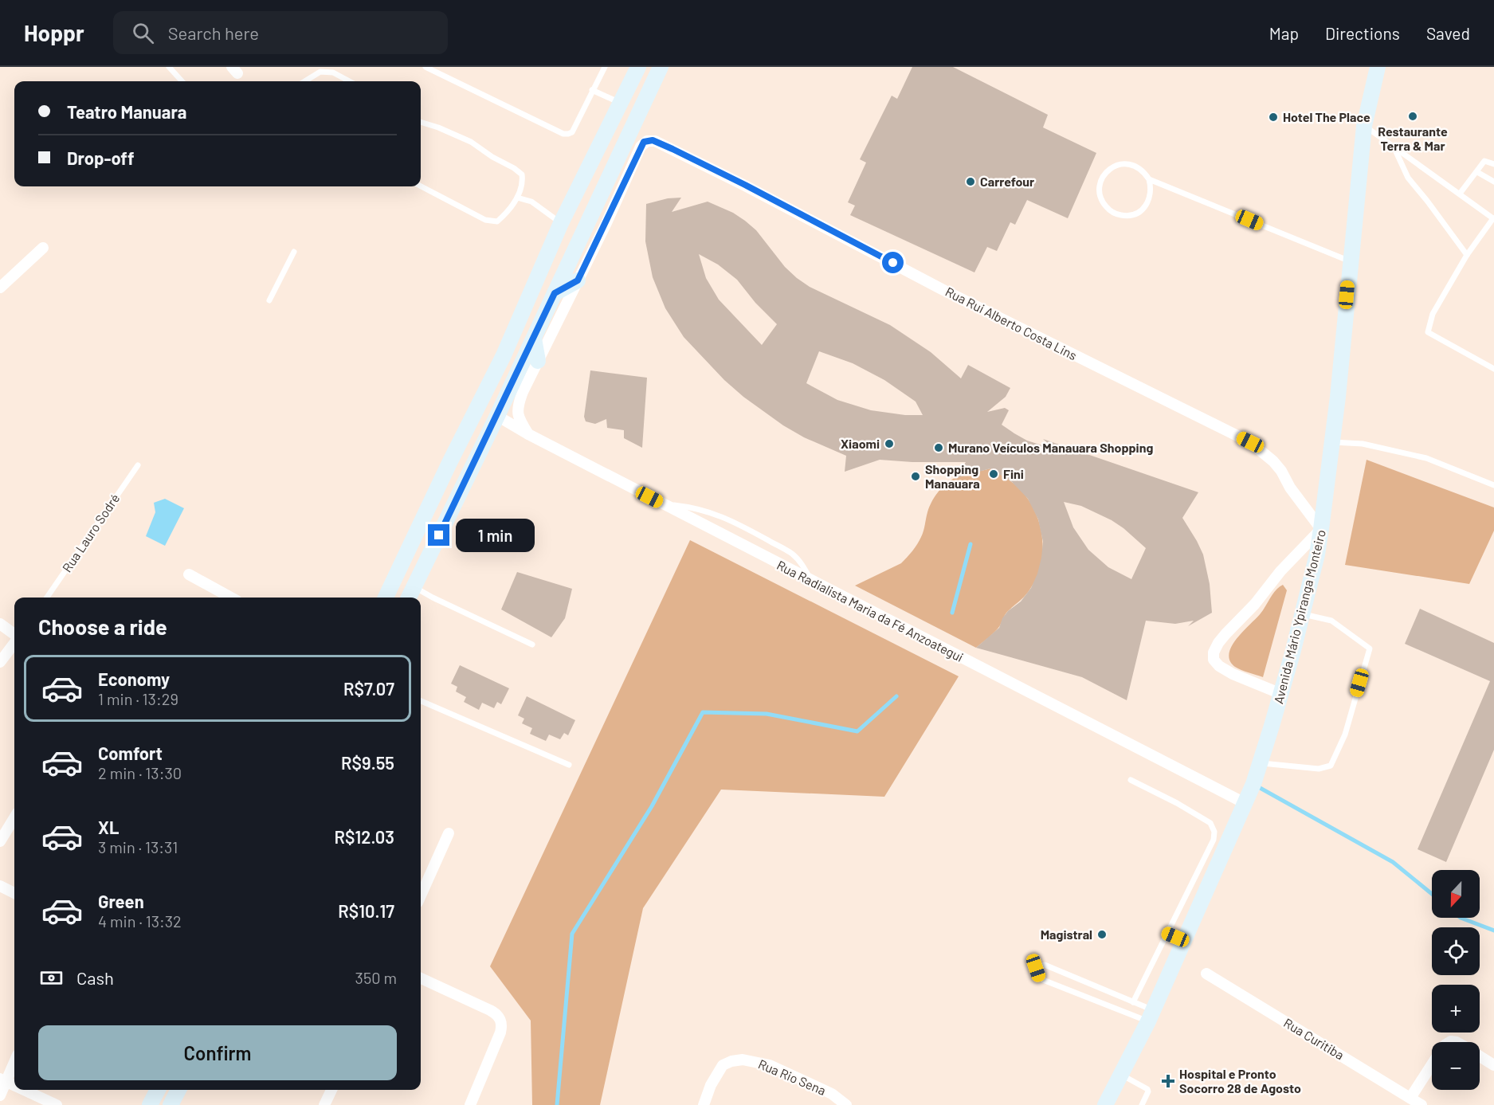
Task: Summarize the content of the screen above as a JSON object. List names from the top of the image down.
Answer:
{
  "streets": {
    "main road": ["Avenida Mário Ypiranga Monteiro"],
    "street": [
      "Rua Rui Alberto Costa Lins",
      "Rua Radialista Maria da Fé Anzoategui",
      "Rua Curitiba",
      "Rua Rio Sena"
    ],
    "lane": ["Rua Lauro Sodré"]
  },
  "crossings": [
    ["Rua Rui Alberto Costa Lins", "Rua Radialista Maria da Fé Anzoategui"],
    ["Rua Rui Alberto Costa Lins", "Avenida Mário Ypiranga Monteiro"],
    ["Rua Radialista Maria da Fé Anzoategui", "Avenida Mário Ypiranga Monteiro"]
  ],
  "places": {
    "other": [
      "Restaurante Terra & Mar",
      "Hotel The Place",
      "Carrefour",
      "Xiaomi",
      "Murano Veículos Manauara Shopping",
      "Fini",
      "Shopping Manauara",
      "Magistral"
    ],
    "health": ["Hospital e Pronto Socorro 28 de Agosto"]
  },
  "north": "bottom",
  "page": {
    "header": "Hoppr",
    "search": "Search here",
    "nav": ["Map", "Directions", "Saved"],
    "banner": ["Teatro Manuara", "Drop-off"],
    "bubble": "1 min",
    "heading": "Choose a ride",
    "list": [
      {
        "name": "Economy",
        "note": "1 min · 13:29",
        "value": "R$7.07"
      },
      {
        "name": "Comfort",
        "note": "2 min · 13:30",
        "value": "R$9.55"
      },
      {
        "name": "XL",
        "note": "3 min · 13:31",
        "value": "R$12.03"
      },
      {
        "name": "Green",
        "note": "4 min · 13:32",
        "value": "R$10.17"
      }
    ],
    "map_buttons": ["+", "−"],
    "pay": ["Cash", "350 m"],
    "buttons": "Confirm"
  }
}
